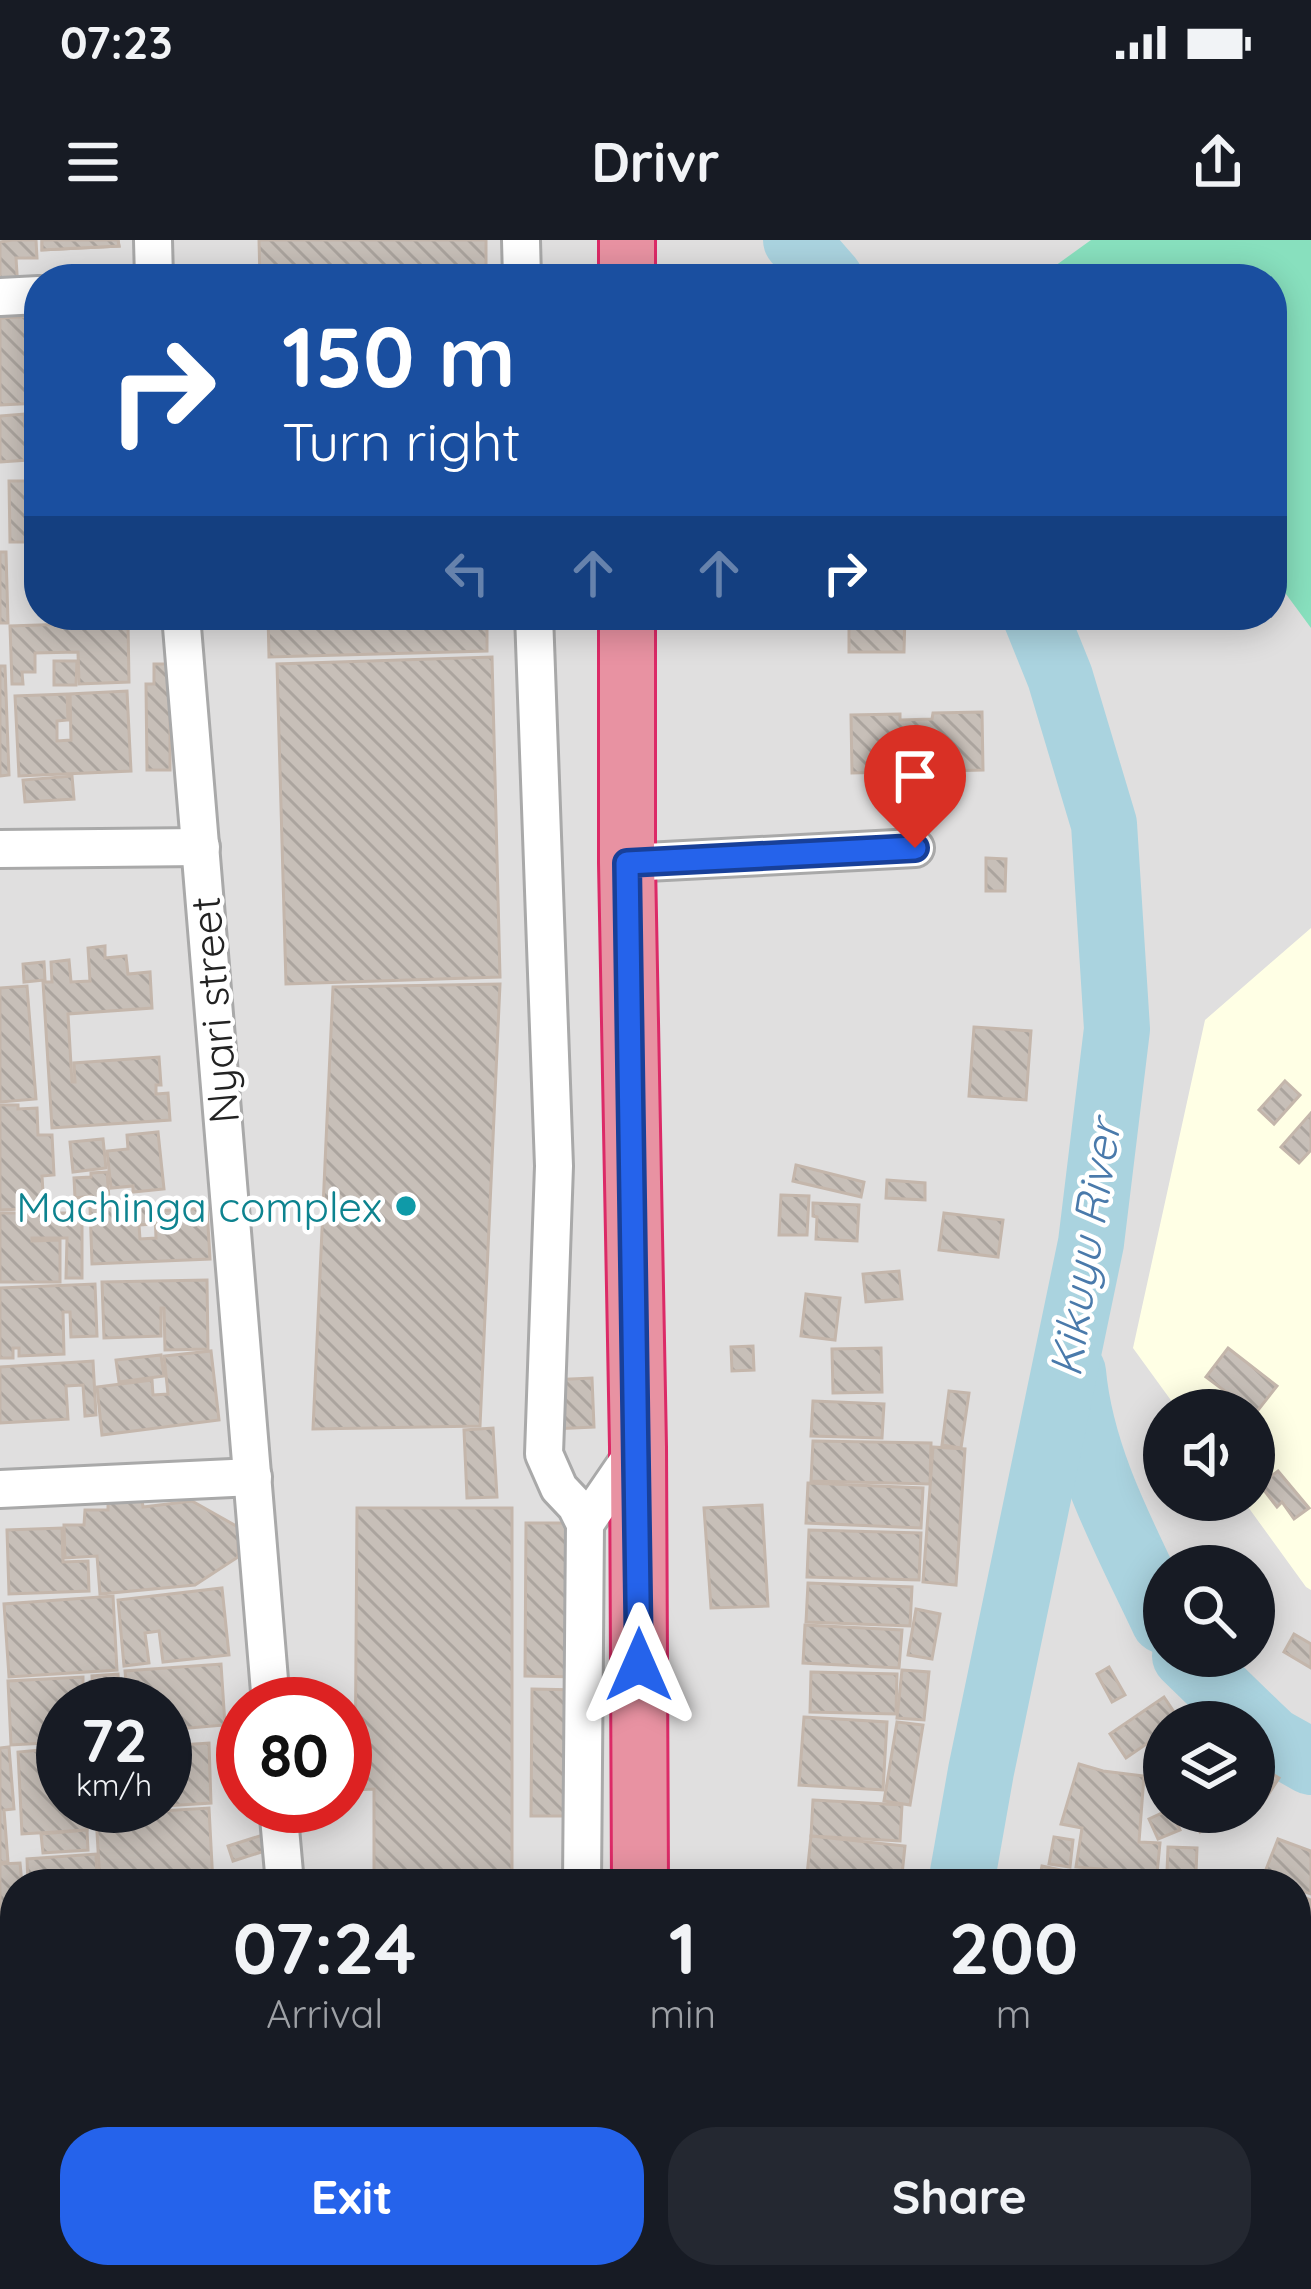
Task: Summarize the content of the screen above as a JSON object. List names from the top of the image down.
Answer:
{
  "streets": {
    "street": ["Nyari street"]
  },
  "water": ["Kikuyu River"],
  "places": ["Machinga complex"],
  "page": {
    "status": "07:23",
    "header": "Drivr",
    "turn": ["150 m", "Turn right"],
    "speed": "72 km/h",
    "limit": "80",
    "eta": [
      "07:24",
      "Arrival",
      "1",
      "min",
      "200",
      "m"
    ],
    "buttons": ["Exit", "Share"]
  }
}
